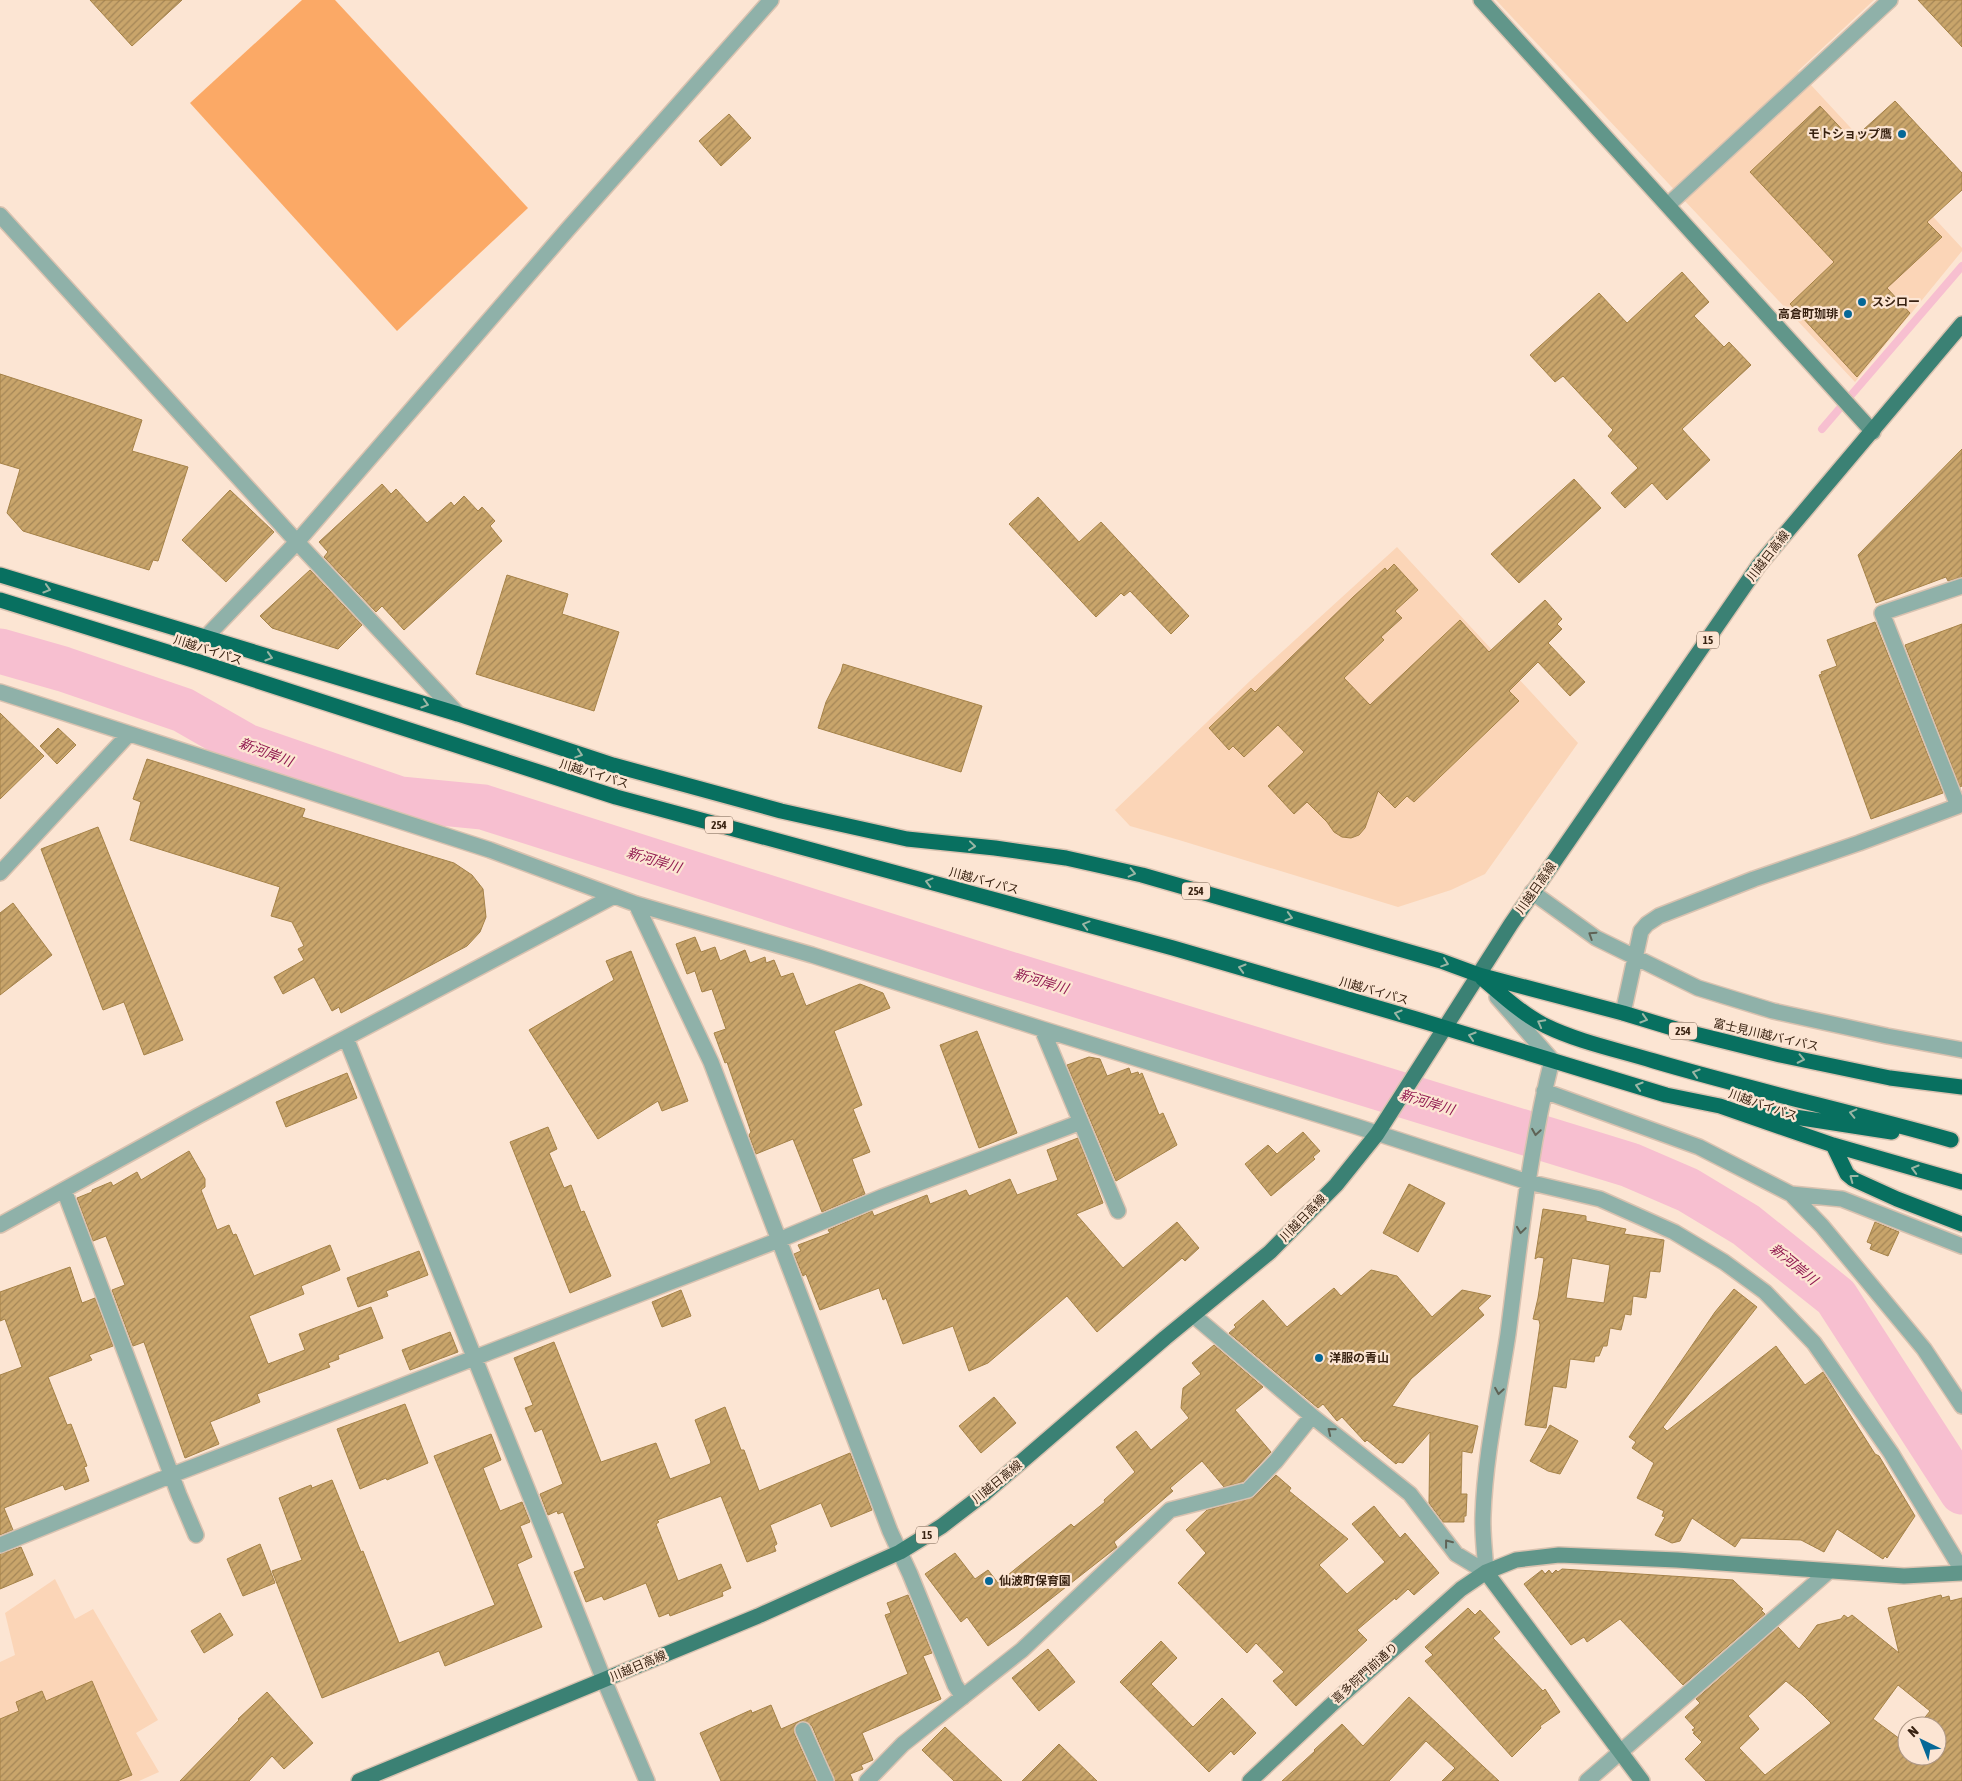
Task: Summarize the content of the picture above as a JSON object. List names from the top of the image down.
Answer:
{
  "streets": {
    "highway": ["川越バイパス", "254", "富士見川越バイパス"],
    "main road": ["川越日高線", "15"],
    "street": ["喜多院門前通り"]
  },
  "crossings": [
    ["川越日高線", "川越バイパス"],
    ["川越日高線", "富士見川越バイパス"],
    ["川越バイパス", "254"],
    ["川越バイパス", "富士見川越バイパス"],
    ["254", "富士見川越バイパス"]
  ],
  "water": ["新河岸川"],
  "places": [
    "モトショップ鷹",
    "スシロー",
    "高倉町珈琲",
    "洋服の青山",
    "仙波町保育園"
  ],
  "north": "top left"
}
